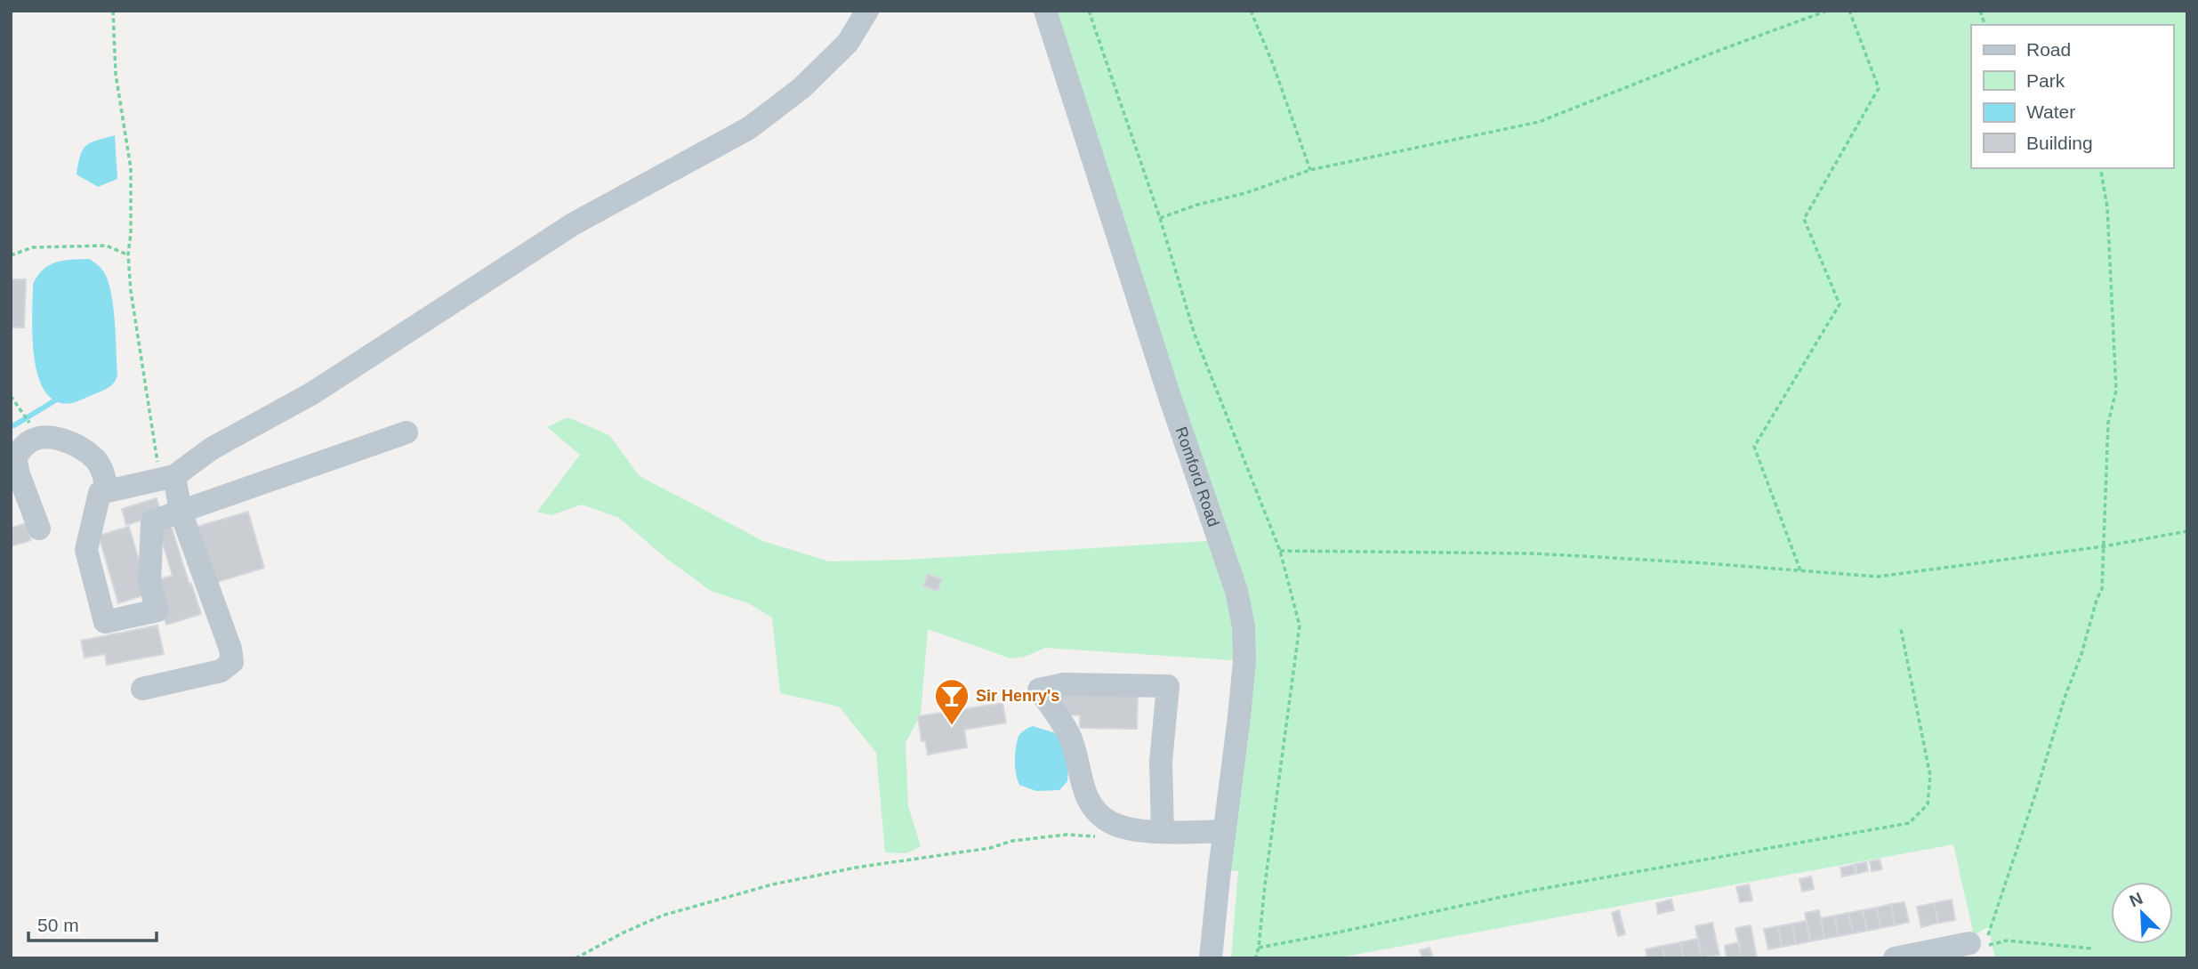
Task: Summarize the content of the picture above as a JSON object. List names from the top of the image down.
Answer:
{
  "streets": {
    "street": ["Romford Road"]
  },
  "places": {
    "bar": ["Sir Henry's"]
  },
  "legend": [
    "Road",
    "Park",
    "Water",
    "Building"
  ],
  "scale_bar": "50 m",
  "north": "top left"
}
